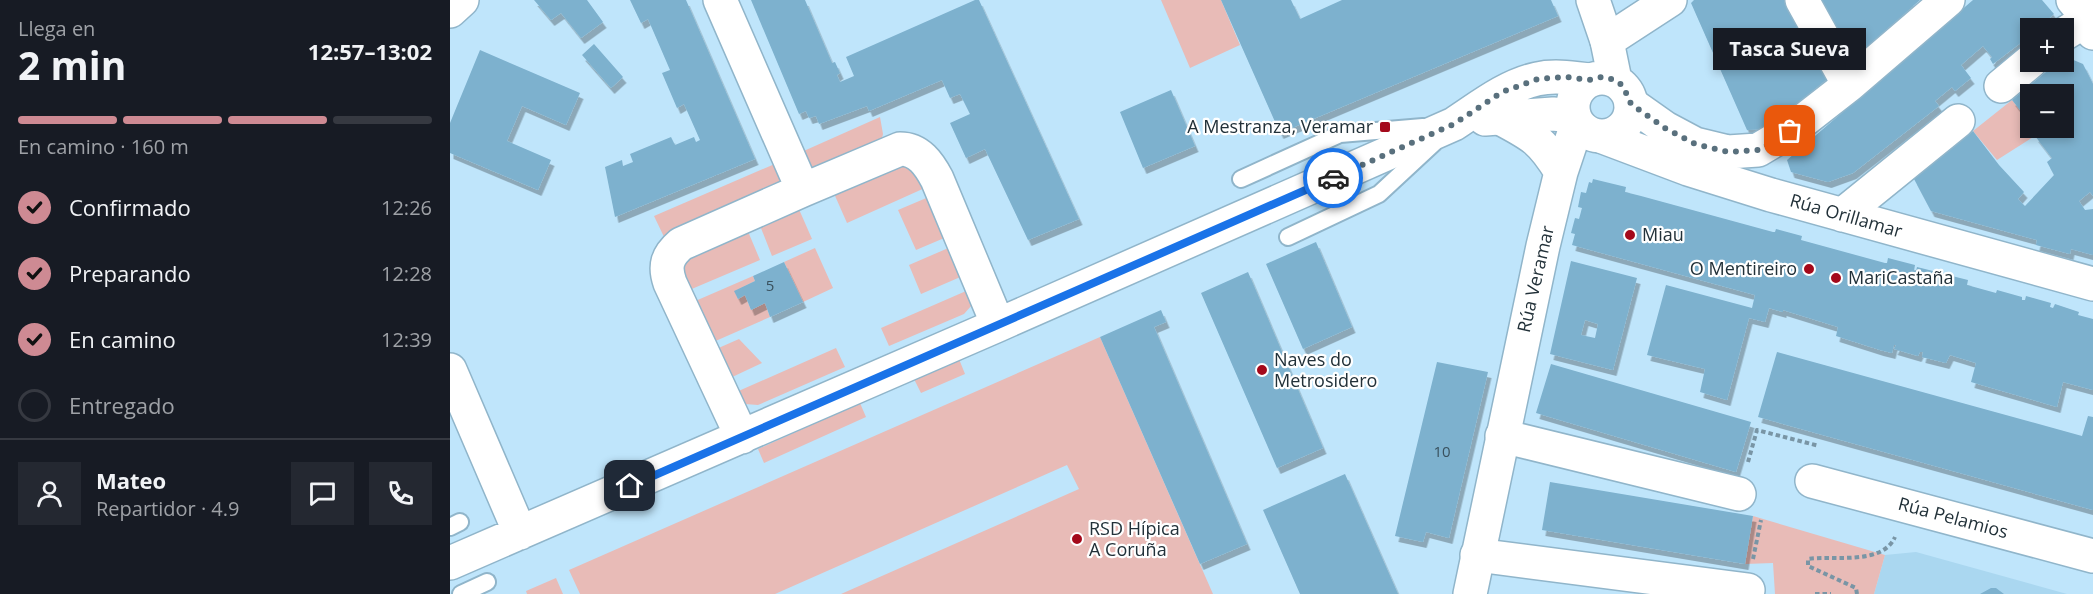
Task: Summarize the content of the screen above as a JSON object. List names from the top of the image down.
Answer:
{
  "streets": {
    "street": ["Rúa Orillamar", "Rúa Veramar", "Rúa Pelamios"]
  },
  "crossings": [
    ["Rúa Orillamar", "Rúa Veramar"]
  ],
  "places": {
    "transit": ["A Mestranza, Veramar"],
    "other": [
      "Tasca Sueva",
      "Miau",
      "O Mentireiro",
      "MariCastaña",
      "Naves do Metrosidero",
      "RSD Hípica A Coruña"
    ]
  },
  "house_numbers": ["5", "10"],
  "page": {
    "heading": ["2 min", "Llega en", "12:57–13:02"],
    "panel": ["Mateo", "Repartidor · 4.9"],
    "map_buttons": ["+", "−"],
    "bubble": "Tasca Sueva",
    "bar": "En camino · 160 m",
    "list": [
      ["Confirmado", "12:26"],
      ["Preparando", "12:28"],
      ["En camino", "12:39"],
      "Entregado"
    ]
  }
}
